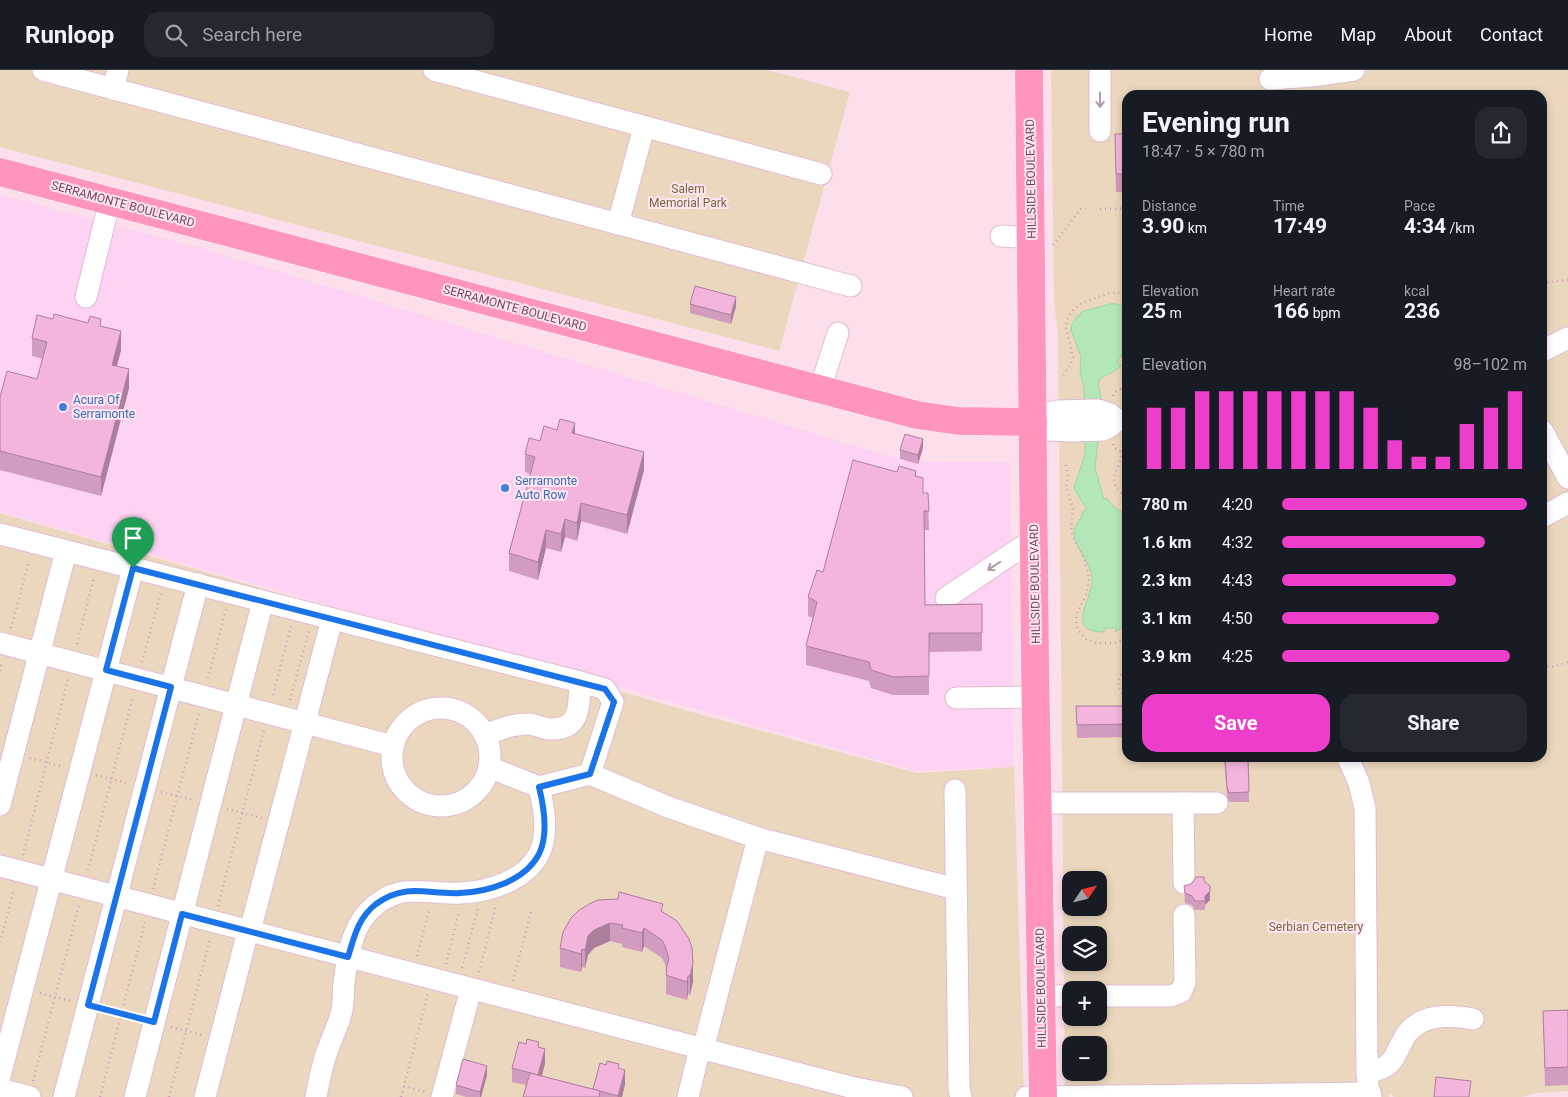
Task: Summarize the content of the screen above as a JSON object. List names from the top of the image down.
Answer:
{
  "streets": {
    "main road": ["HILLSIDE BOULEVARD", "SERRAMONTE BOULEVARD"]
  },
  "crossings": [
    ["HILLSIDE BOULEVARD", "SERRAMONTE BOULEVARD"]
  ],
  "parks": ["Salem Memorial Park", "Serbian Cemetery"],
  "places": ["Acura Of Serramonte", "Serramonte Auto Row"],
  "north": "top right",
  "page": {
    "header": "Runloop",
    "search": "Search here",
    "nav": [
      "Home",
      "Map",
      "About",
      "Contact"
    ],
    "heading": ["Evening run", "18:47 · 5 × 780 m"],
    "stats": [
      ["Distance", "3.90 km"],
      ["Time", "17:49"],
      ["Pace", "4:34 /km"],
      ["Elevation", "25 m"],
      ["Heart rate", "166 bpm"],
      ["kcal", "236"]
    ],
    "chart": ["Elevation", "98–102 m"],
    "list": [
      {
        "name": "780 m",
        "note": "4:20"
      },
      {
        "name": "1.6 km",
        "note": "4:32"
      },
      {
        "name": "2.3 km",
        "note": "4:43"
      },
      {
        "name": "3.1 km",
        "note": "4:50"
      },
      {
        "name": "3.9 km",
        "note": "4:25"
      }
    ],
    "buttons": ["Save", "Share"],
    "map_buttons": ["+", "−"]
  }
}
